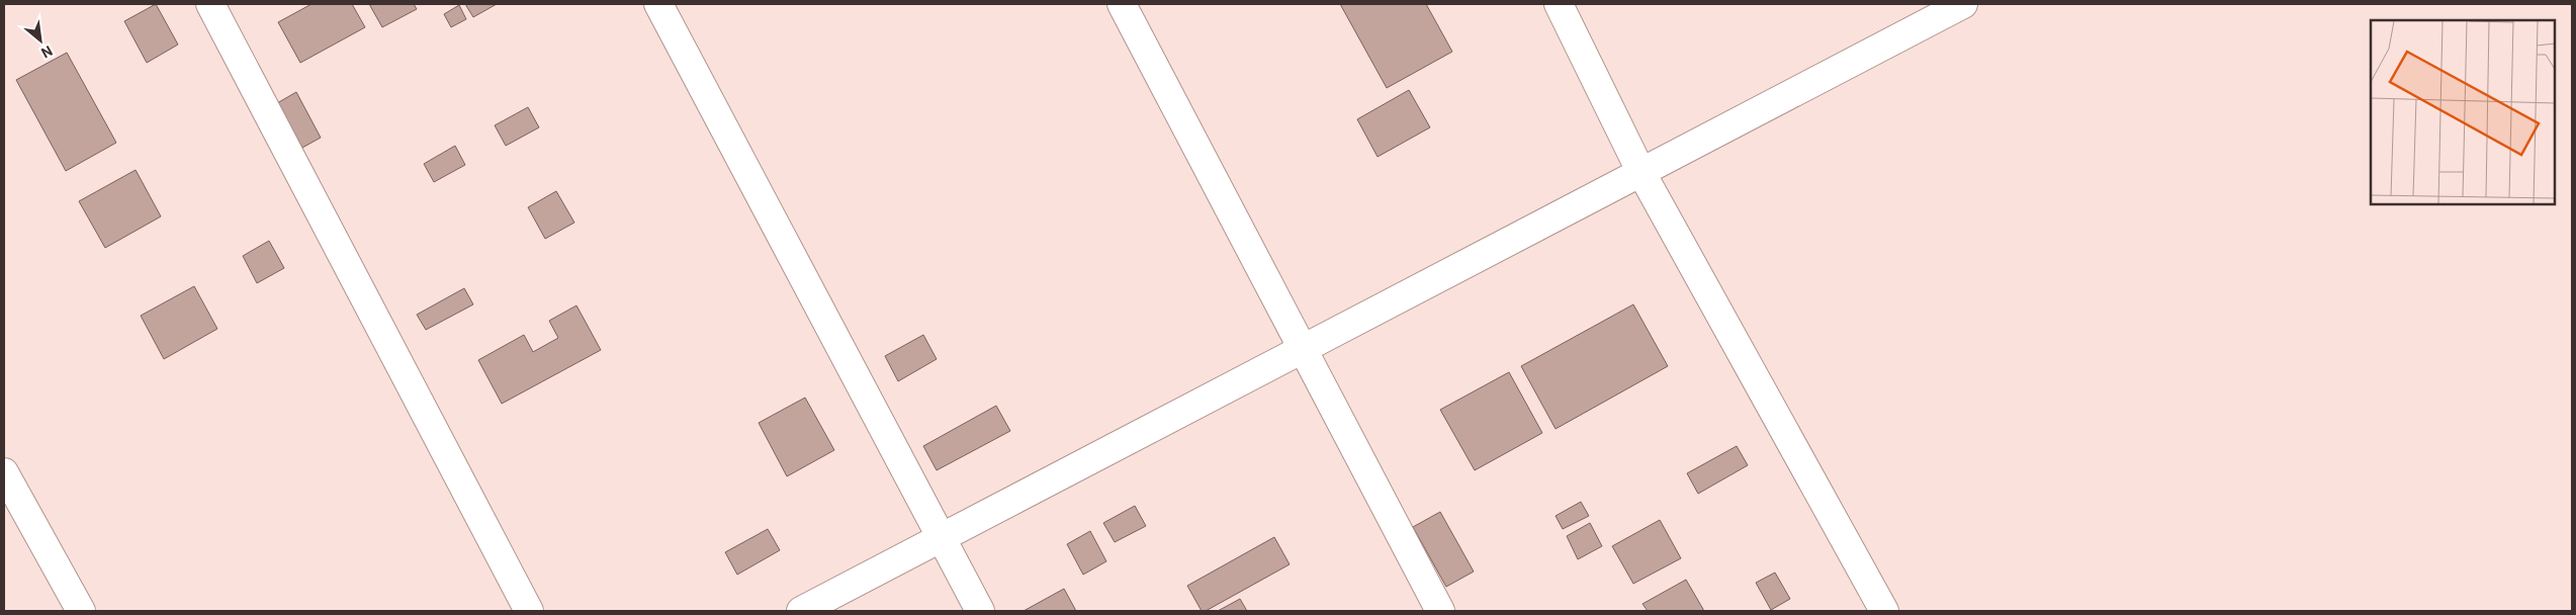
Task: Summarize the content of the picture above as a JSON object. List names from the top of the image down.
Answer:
{
  "north": "bottom right"
}
